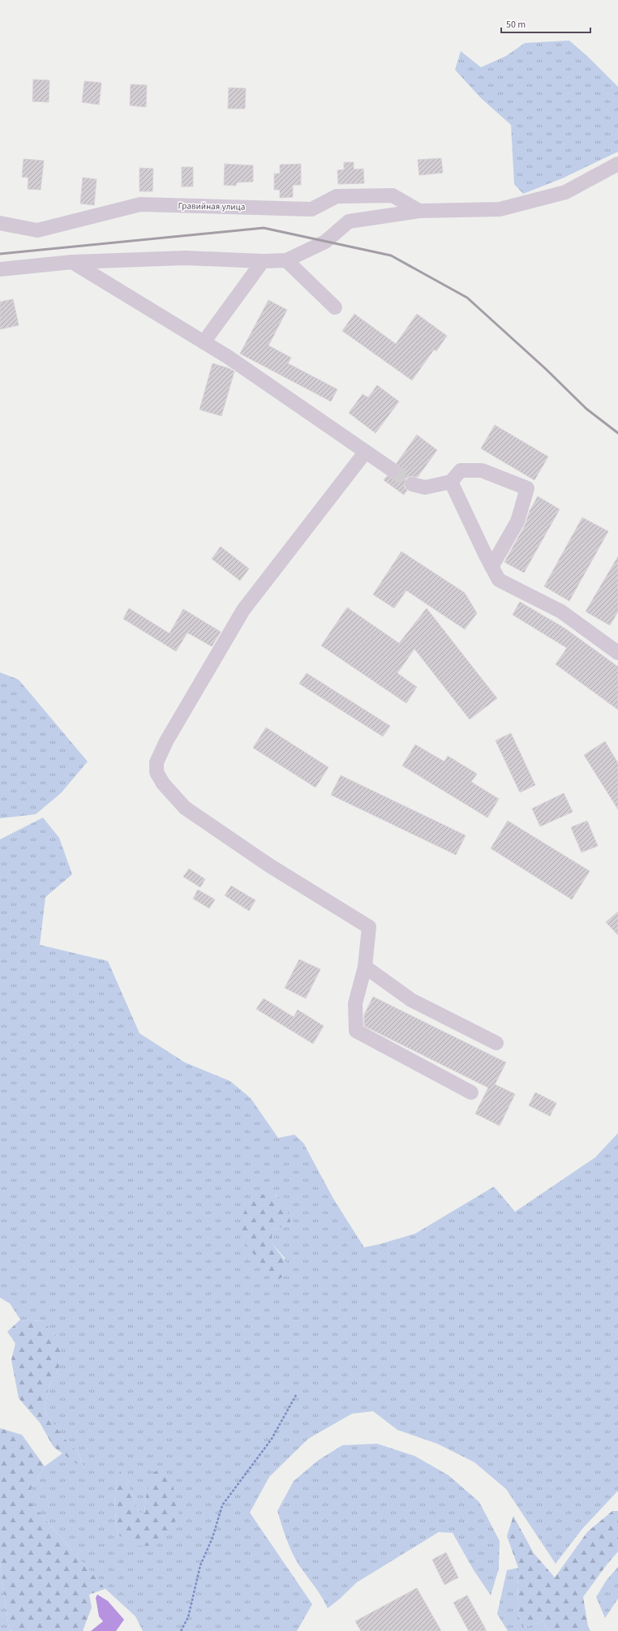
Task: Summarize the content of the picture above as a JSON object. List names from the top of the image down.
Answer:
{
  "streets": {
    "street": ["Гравийная улица"]
  },
  "scale_bar": "50 m"
}
